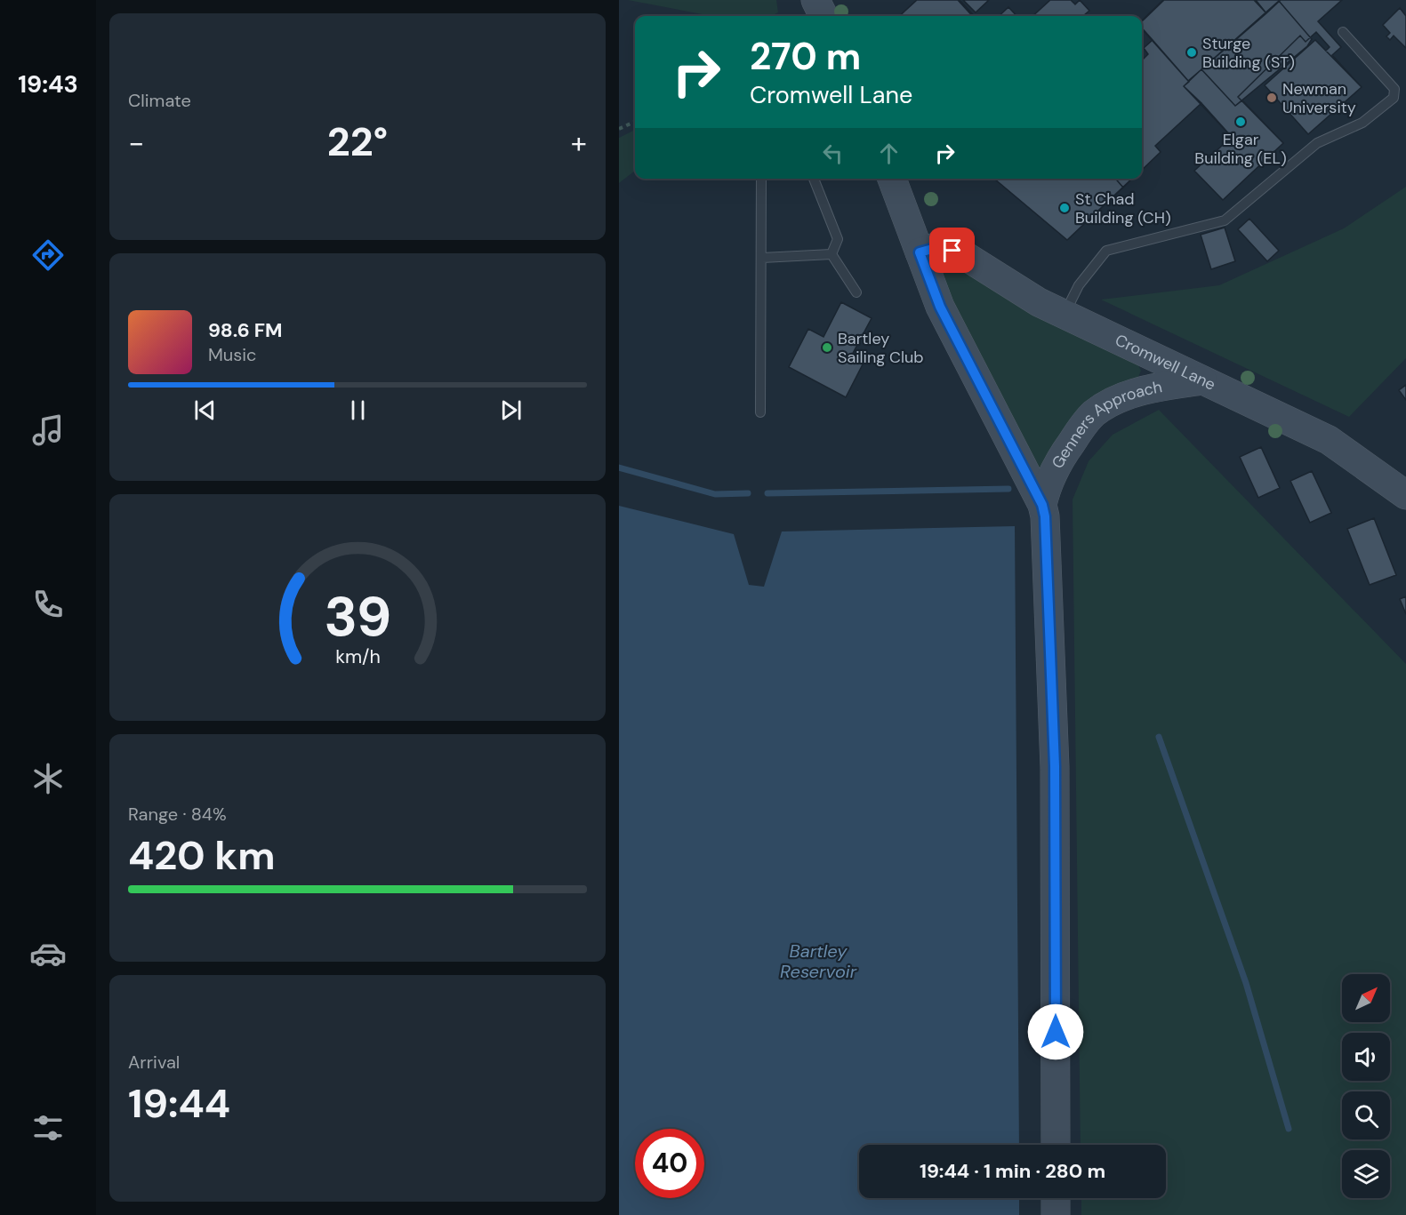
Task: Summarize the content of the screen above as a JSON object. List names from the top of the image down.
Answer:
{
  "streets": {
    "street": ["Cromwell Lane", "Genners Approach"]
  },
  "crossings": [
    ["Cromwell Lane", "Genners Approach"]
  ],
  "water": ["Bartley Reservoir"],
  "places": [
    "Sturge Building (ST)",
    "Newman University",
    "Elgar Building (EL)",
    "St Chad Building (CH)",
    "Bartley Sailing Club"
  ],
  "north": "top right",
  "page": {
    "tabs": "19:43",
    "tile": [
      "Climate",
      ["Range · 84%", "420 km"],
      ["Arrival", "19:44"]
    ],
    "turn": ["270 m", "Cromwell Lane"],
    "heat": ["−", "22°", "+"],
    "song": ["98.6 FM", "Music"],
    "limit": "40",
    "trip": "19:44 · 1 min · 280 m",
    "gauge": ["39", "km/h"]
  }
}
